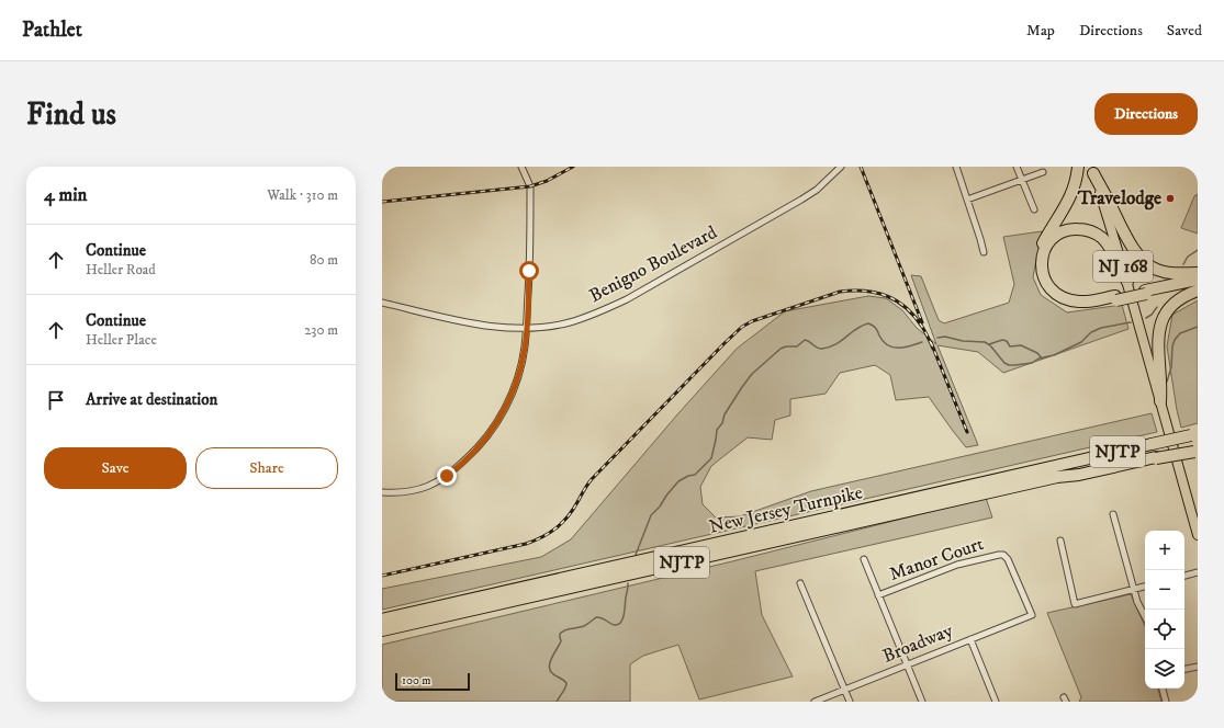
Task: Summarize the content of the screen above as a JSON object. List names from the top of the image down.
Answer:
{
  "streets": {
    "highway": ["NJTP", "New Jersey Turnpike"],
    "main road": ["NJ 168"],
    "street": ["Benigno Boulevard", "Manor Court", "Broadway"]
  },
  "crossings": [
    ["Manor Court", "Broadway"]
  ],
  "places": ["Travelodge"],
  "scale_bar": "100 m",
  "page": {
    "header": "Pathlet",
    "nav": ["Map", "Directions", "Saved"],
    "buttons": [
      "Directions",
      ["Save", "Share"]
    ],
    "title": "Find us",
    "heading": ["4 min", "Walk · 310 m"],
    "list": [
      ["Continue", "Heller Road", "80 m"],
      ["Continue", "Heller Place", "230 m"],
      "Arrive at destination"
    ],
    "map_buttons": ["+", "−"],
    "scale": "100 m"
  }
}
